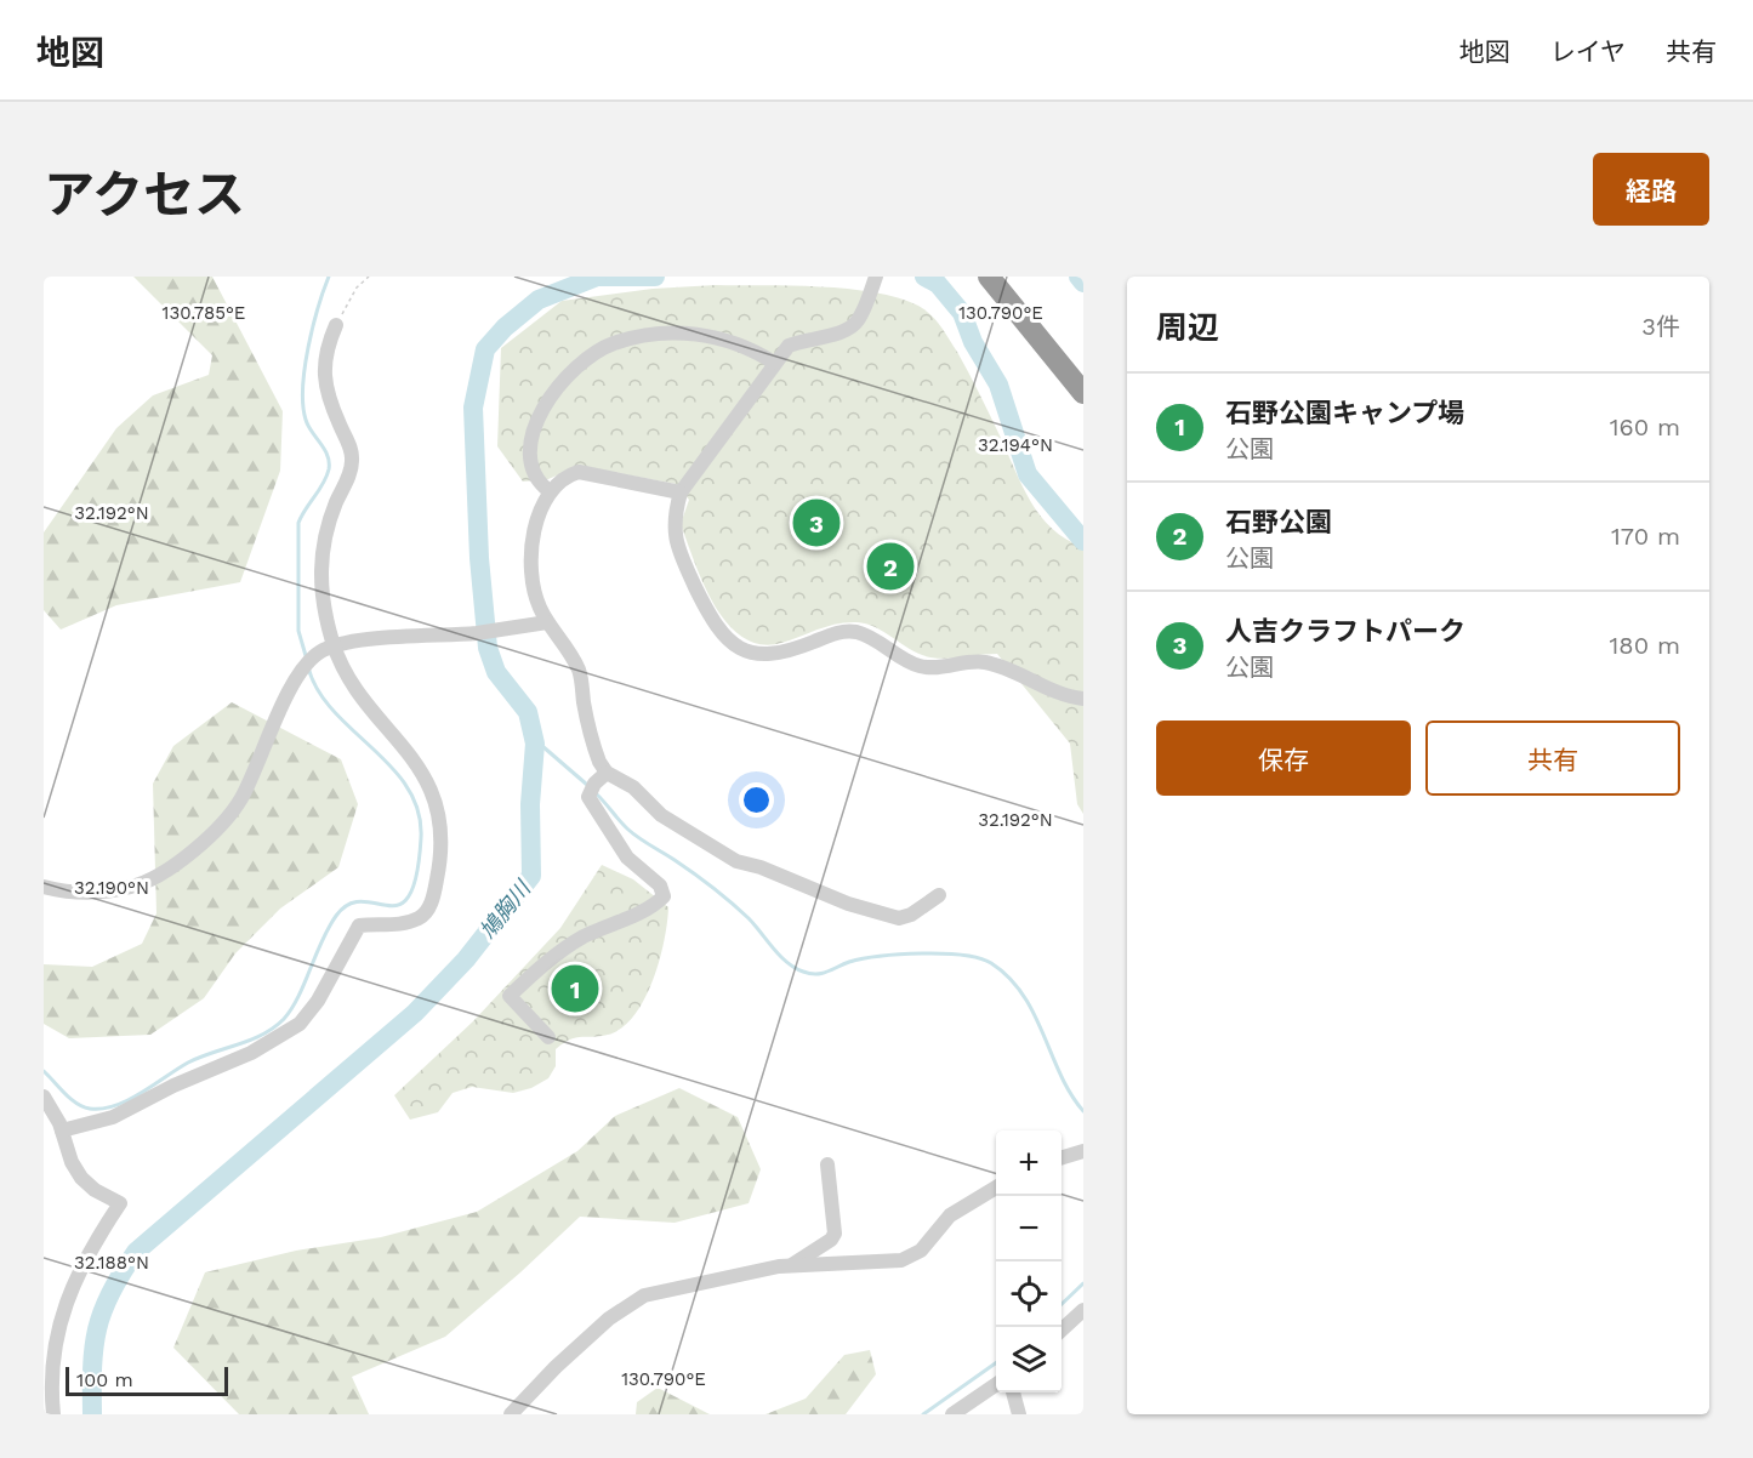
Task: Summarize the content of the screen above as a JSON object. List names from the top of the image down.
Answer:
{
  "water": ["鳩胸川"],
  "scale_bar": "100 m",
  "page": {
    "header": "地図",
    "nav": ["地図", "レイヤ", "共有"],
    "title": "アクセス",
    "buttons": [
      "経路",
      ["保存", "共有"]
    ],
    "heading": ["周辺", "3件"],
    "list": [
      {
        "mark": "1",
        "name": "石野公園キャンプ場",
        "note": "公園",
        "value": "160 m"
      },
      {
        "mark": "2",
        "name": "石野公園",
        "note": "公園",
        "value": "170 m"
      },
      {
        "mark": "3",
        "name": "人吉クラフトパーク",
        "note": "公園",
        "value": "180 m"
      }
    ],
    "pins": ["3", "2", "1"],
    "map_buttons": ["+", "−"],
    "scale": "100 m"
  },
  "coordinates": [
    "130.785°E",
    "130.790°E",
    "32.194°N",
    "32.192°N",
    "32.190°N",
    "32.188°N"
  ]
}
